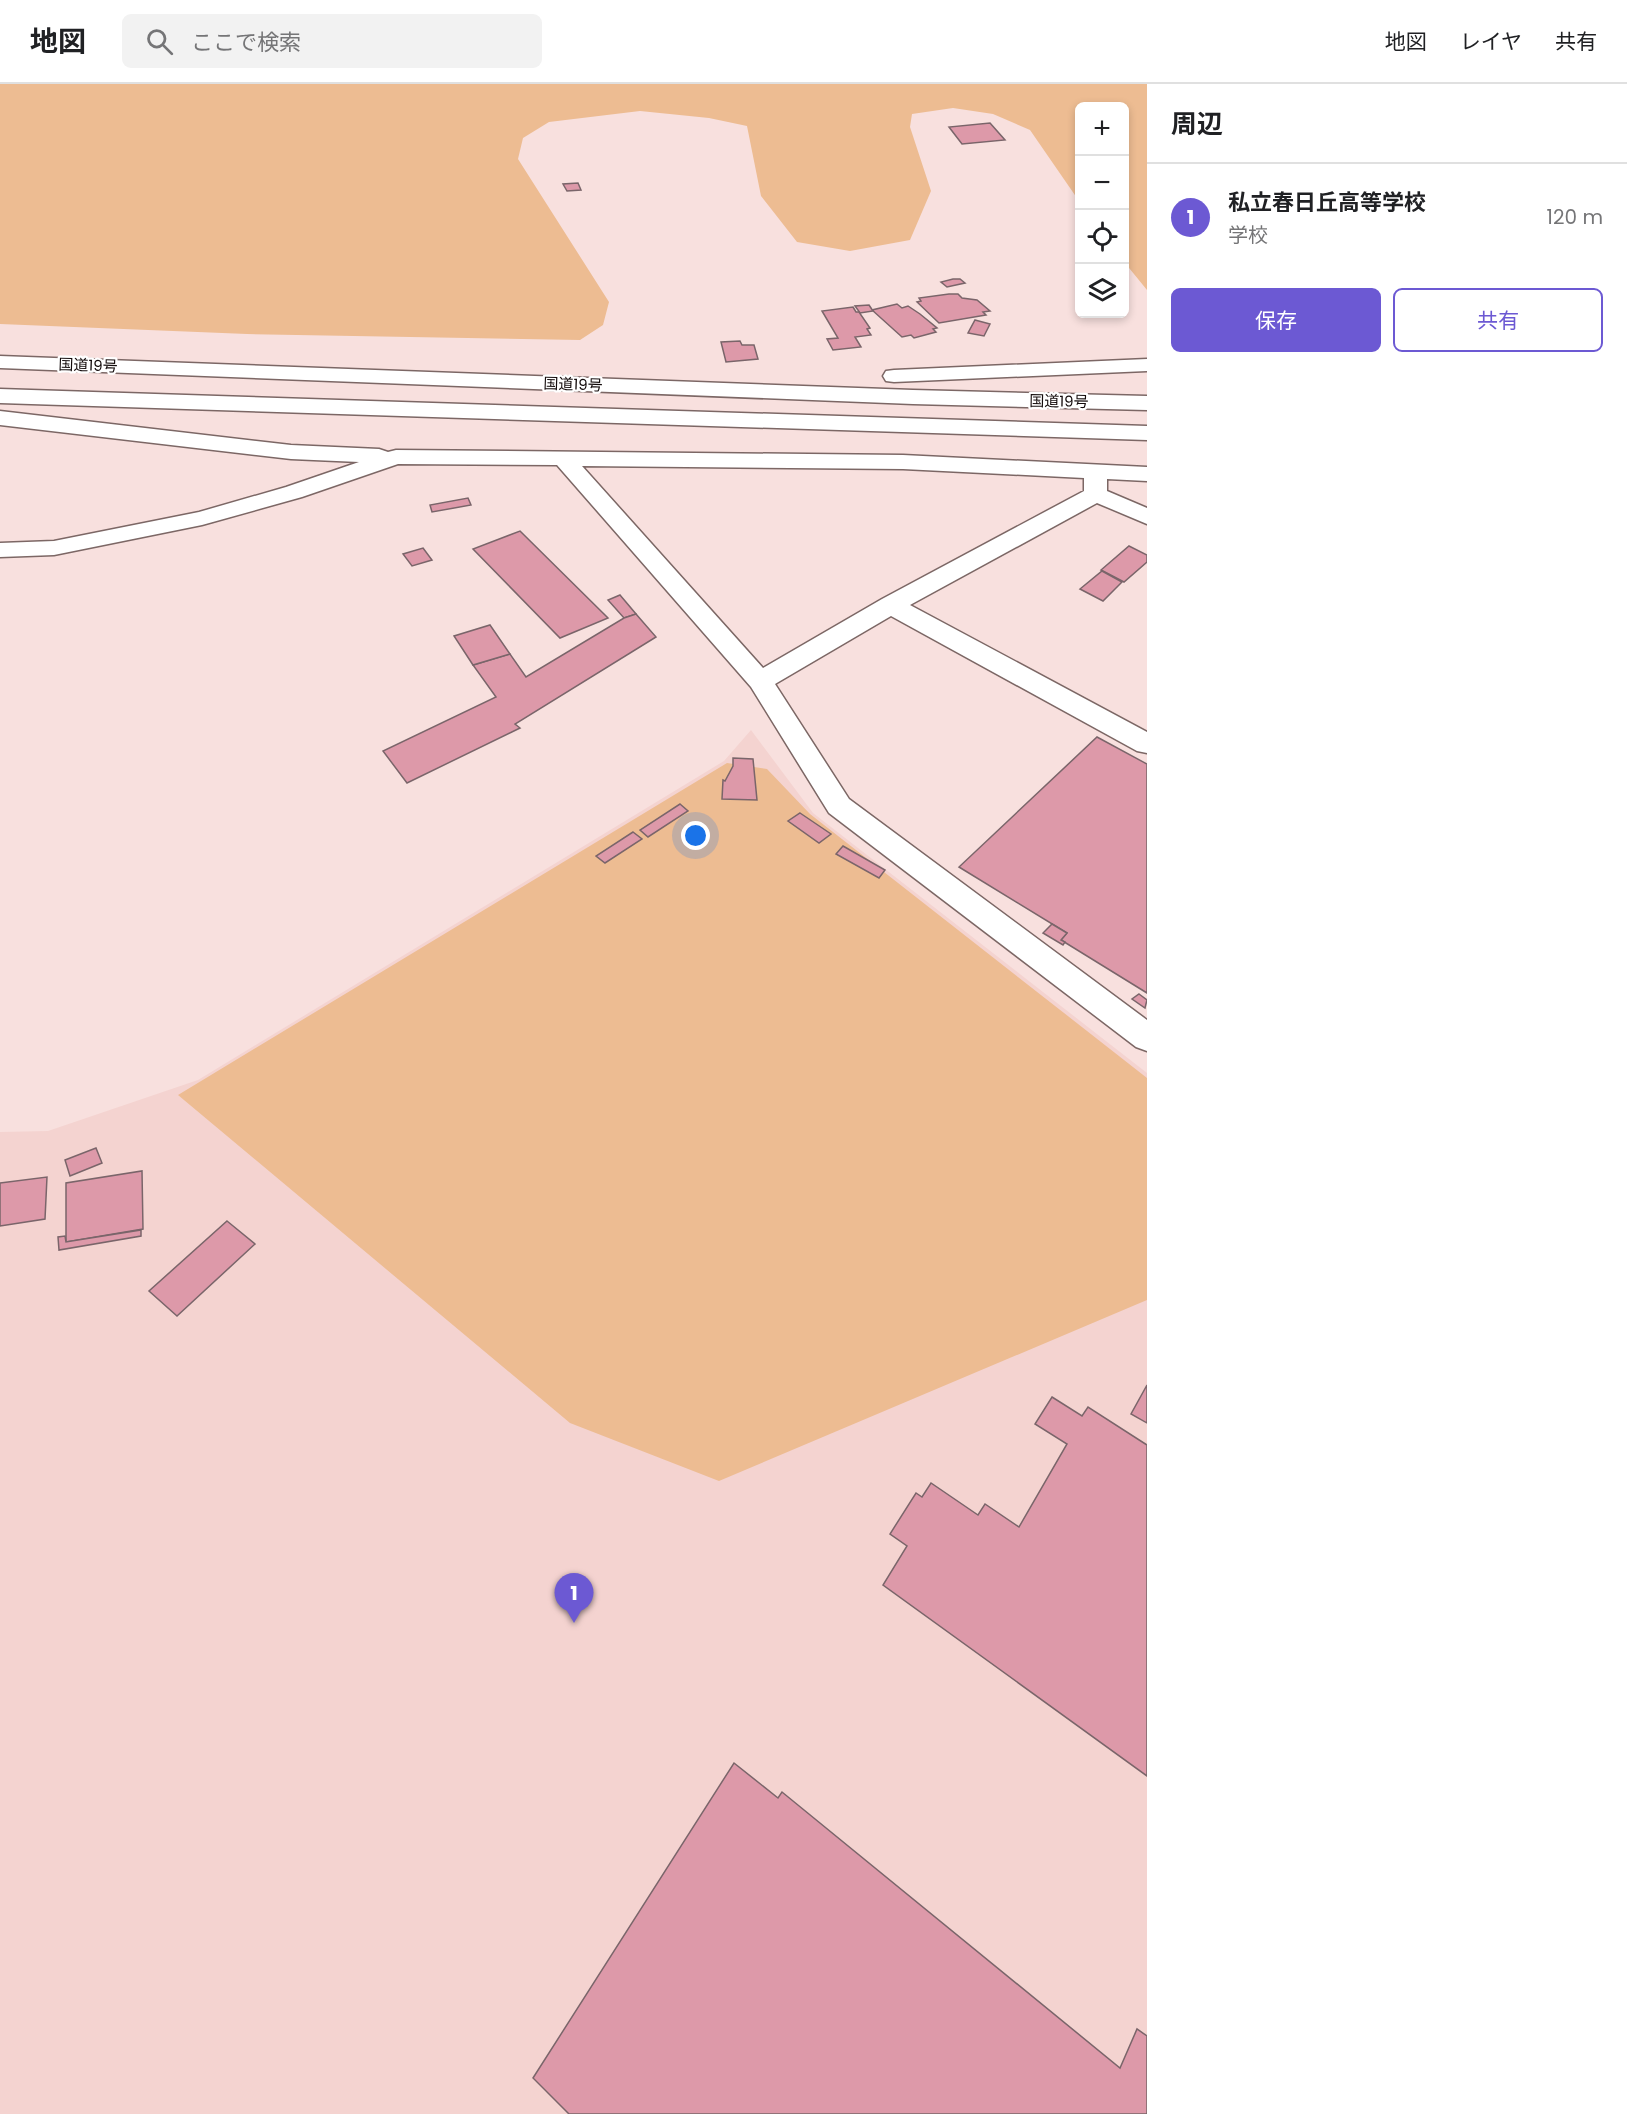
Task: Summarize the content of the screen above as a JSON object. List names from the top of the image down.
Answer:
{
  "streets": {
    "main road": ["国道19号"]
  },
  "page": {
    "header": "地図",
    "search": "ここで検索",
    "nav": ["地図", "レイヤ", "共有"],
    "heading": "周辺",
    "map_buttons": ["+", "−"],
    "list": [
      {
        "mark": "1",
        "name": "私立春日丘高等学校",
        "note": "学校",
        "value": "120 m"
      }
    ],
    "buttons": ["保存", "共有"],
    "pins": "1"
  }
}
